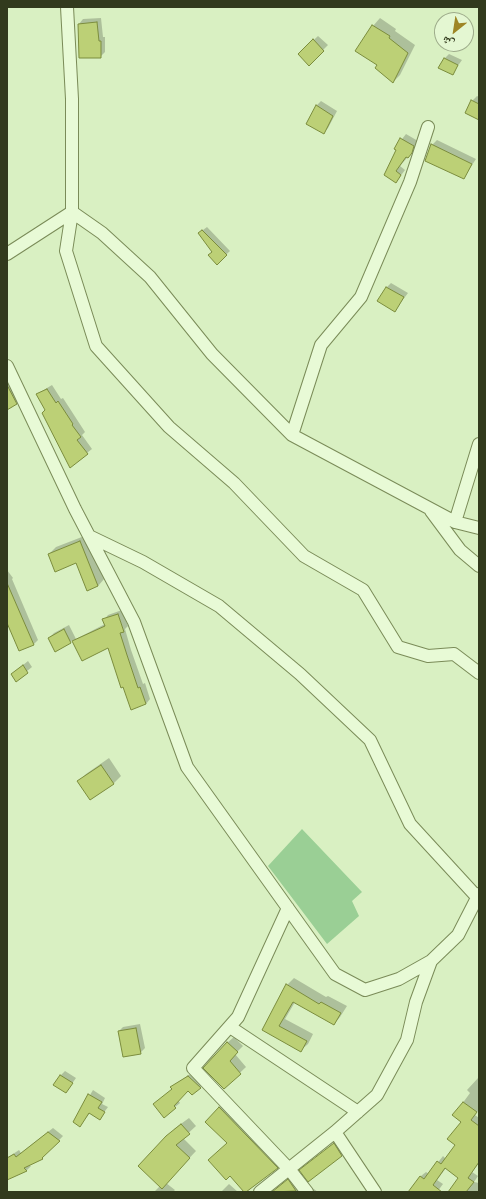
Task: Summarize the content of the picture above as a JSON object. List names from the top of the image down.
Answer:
{
  "north": "bottom left"
}
